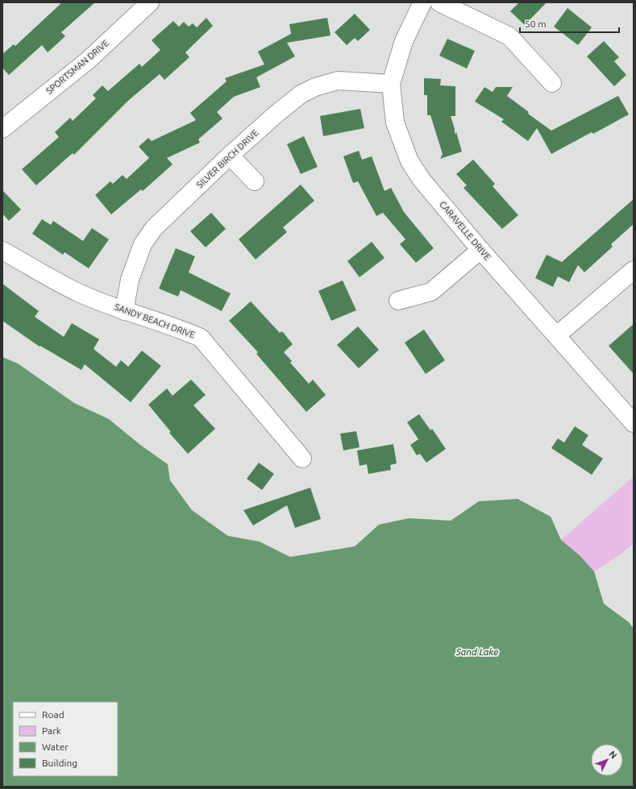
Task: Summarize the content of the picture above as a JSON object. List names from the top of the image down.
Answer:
{
  "streets": {
    "street": [
      "SPORTSMAN DRIVE",
      "SILVER BIRCH DRIVE",
      "CARAVELLE DRIVE",
      "SANDY BEACH DRIVE"
    ]
  },
  "crossings": [
    ["SILVER BIRCH DRIVE", "CARAVELLE DRIVE"],
    ["SILVER BIRCH DRIVE", "SANDY BEACH DRIVE"]
  ],
  "water": ["Sand Lake"],
  "legend": [
    "Road",
    "Park",
    "Water",
    "Building"
  ],
  "scale_bar": "50 m",
  "north": "top right"
}
